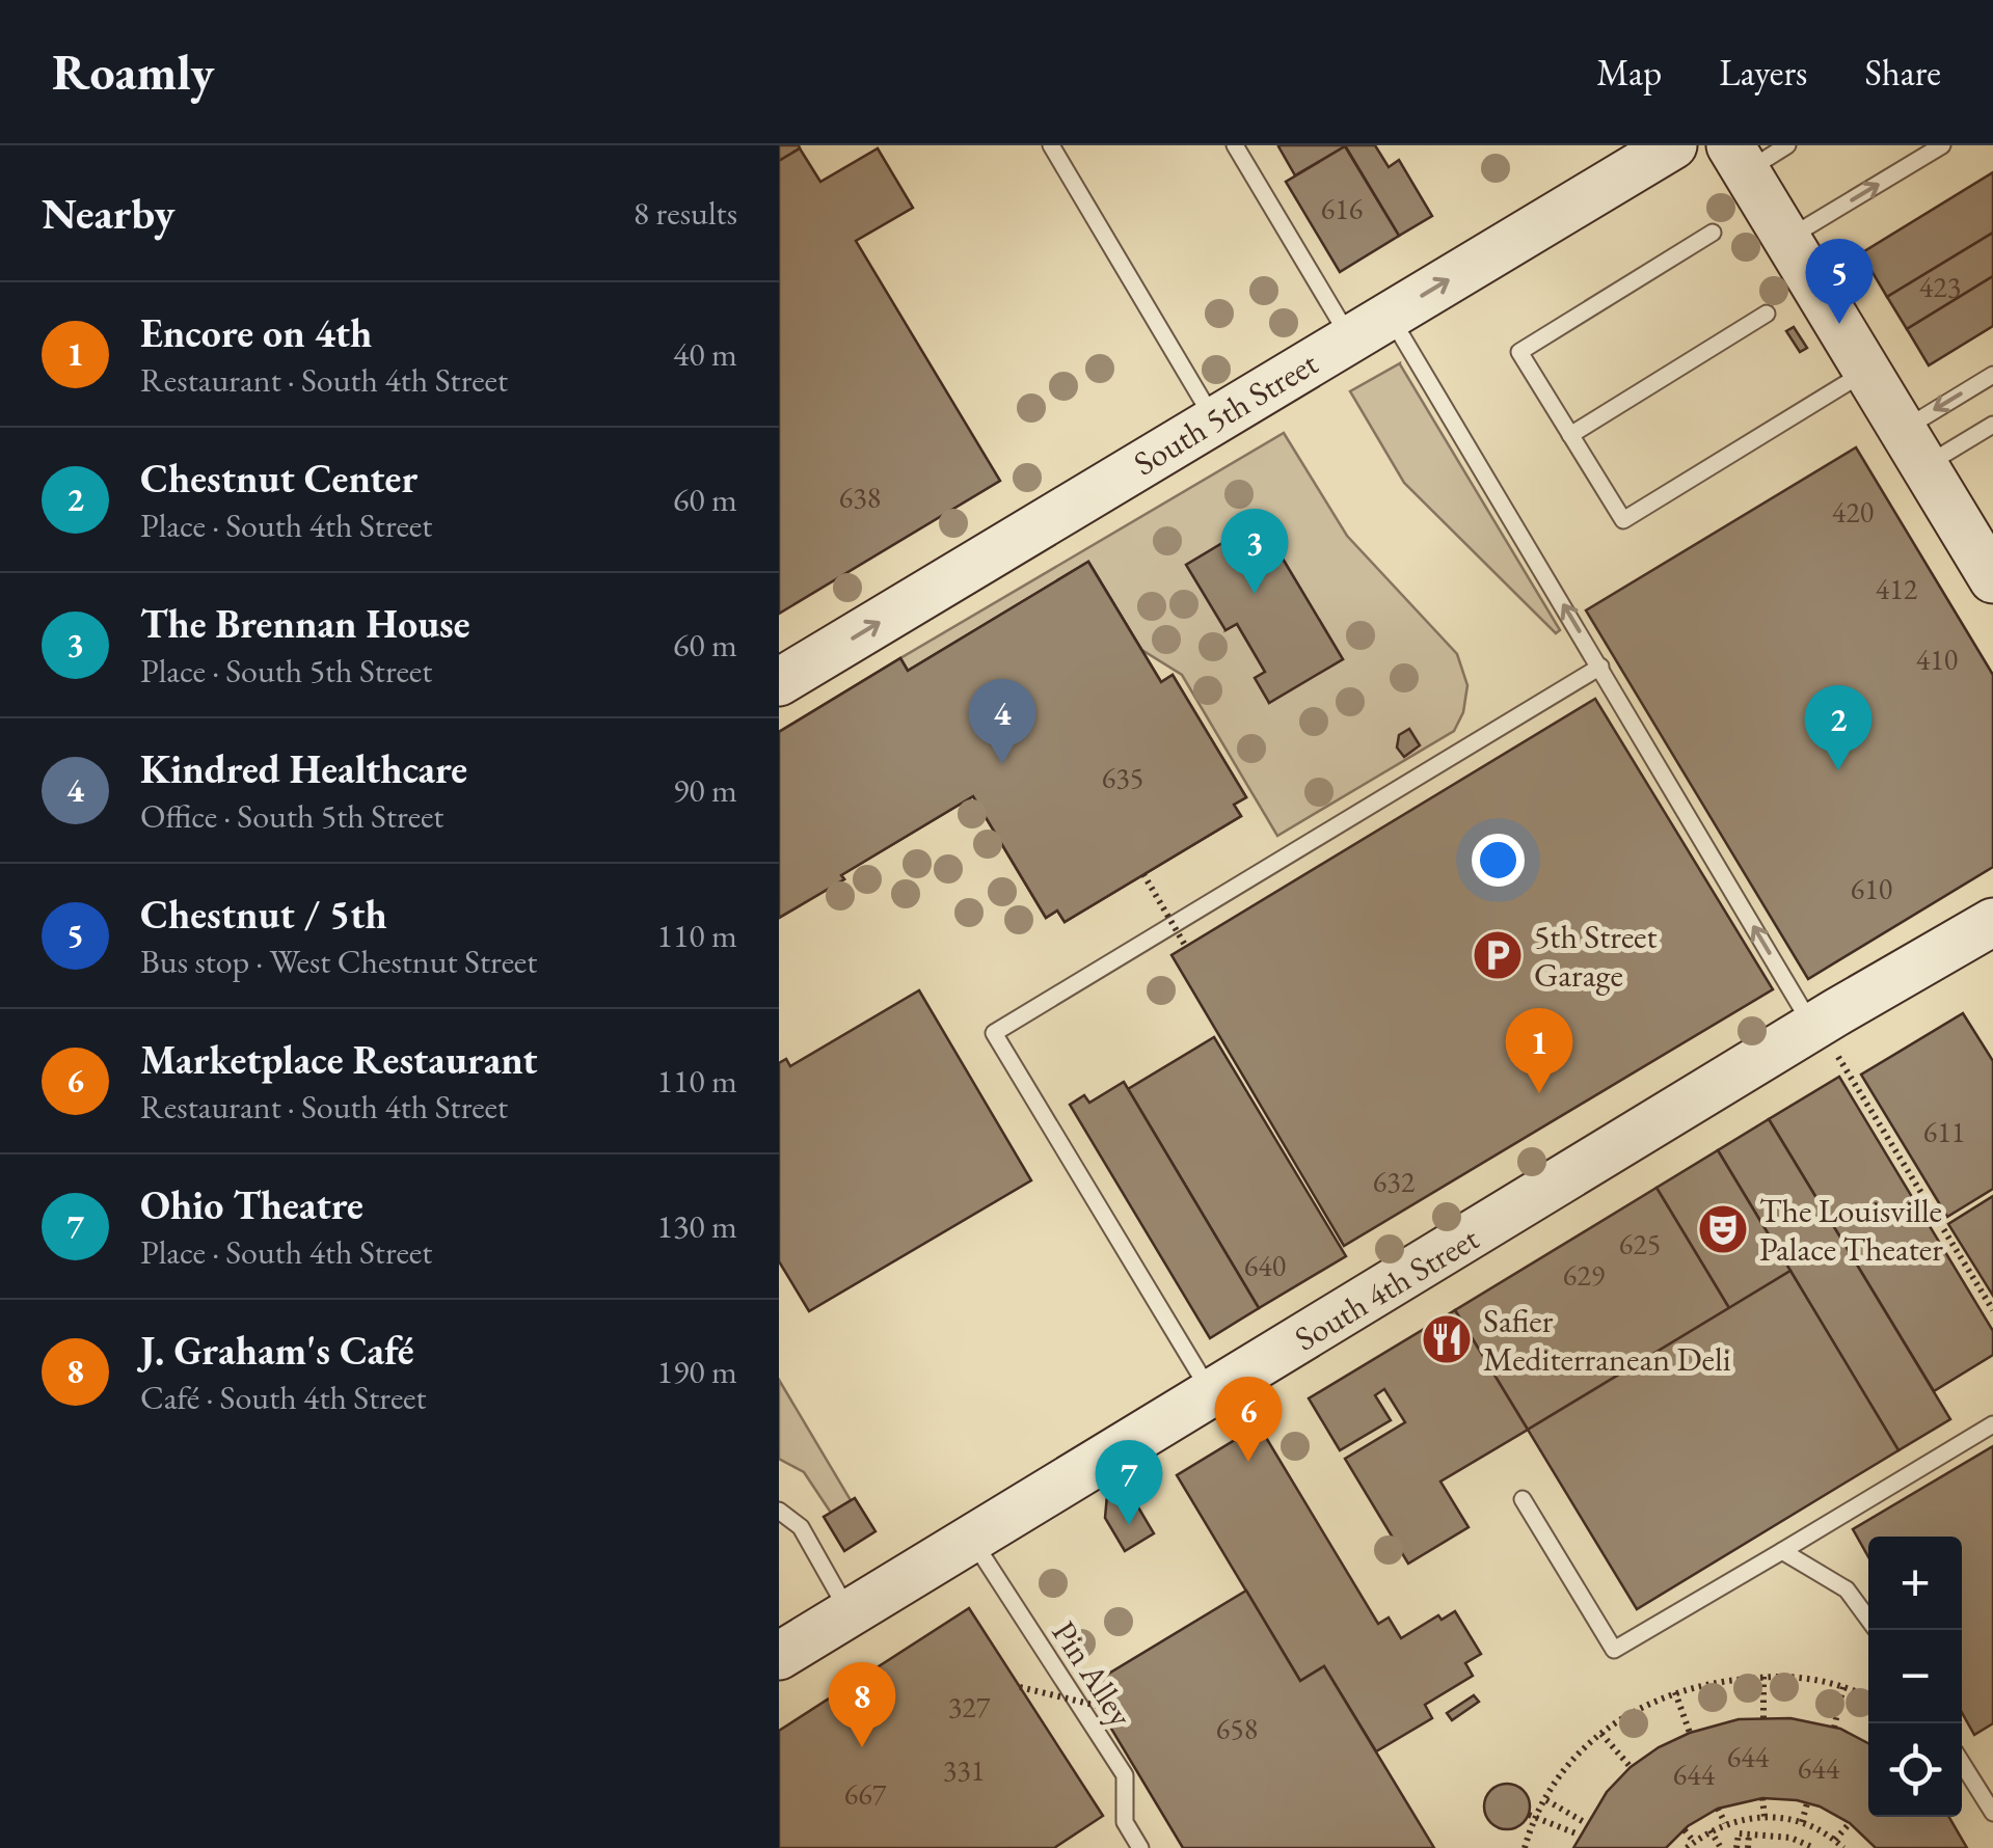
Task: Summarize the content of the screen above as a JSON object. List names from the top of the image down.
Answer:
{
  "streets": {
    "street": ["South 5th Street", "South 4th Street"],
    "lane": ["Pin Alley"]
  },
  "crossings": [
    ["South 4th Street", "Pin Alley"]
  ],
  "one_way": ["South 5th Street"],
  "places": {
    "parking": ["5th Street Garage"],
    "theatre": ["The Louisville Palace Theater"],
    "restaurant": ["Safier Mediterranean Deli"]
  },
  "house_numbers": [
    "616",
    "423",
    "638",
    "420",
    "412",
    "410",
    "635",
    "610",
    "611",
    "632",
    "625",
    "640",
    "629",
    "327",
    "658",
    "644",
    "644",
    "331",
    "644",
    "667"
  ],
  "page": {
    "header": "Roamly",
    "nav": ["Map", "Layers", "Share"],
    "heading": ["Nearby", "8 results"],
    "pins": [
      "5",
      "3",
      "4",
      "2",
      "1",
      "6",
      "7",
      "8"
    ],
    "list": [
      {
        "mark": "1",
        "name": "Encore on 4th",
        "note": "Restaurant · South 4th Street",
        "value": "40 m"
      },
      {
        "mark": "2",
        "name": "Chestnut Center",
        "note": "Place · South 4th Street",
        "value": "60 m"
      },
      {
        "mark": "3",
        "name": "The Brennan House",
        "note": "Place · South 5th Street",
        "value": "60 m"
      },
      {
        "mark": "4",
        "name": "Kindred Healthcare",
        "note": "Office · South 5th Street",
        "value": "90 m"
      },
      {
        "mark": "5",
        "name": "Chestnut / 5th",
        "note": "Bus stop · West Chestnut Street",
        "value": "110 m"
      },
      {
        "mark": "6",
        "name": "Marketplace Restaurant",
        "note": "Restaurant · South 4th Street",
        "value": "110 m"
      },
      {
        "mark": "7",
        "name": "Ohio Theatre",
        "note": "Place · South 4th Street",
        "value": "130 m"
      },
      {
        "mark": "8",
        "name": "J. Graham's Café",
        "note": "Café · South 4th Street",
        "value": "190 m"
      }
    ],
    "map_buttons": ["+", "−"]
  }
}
